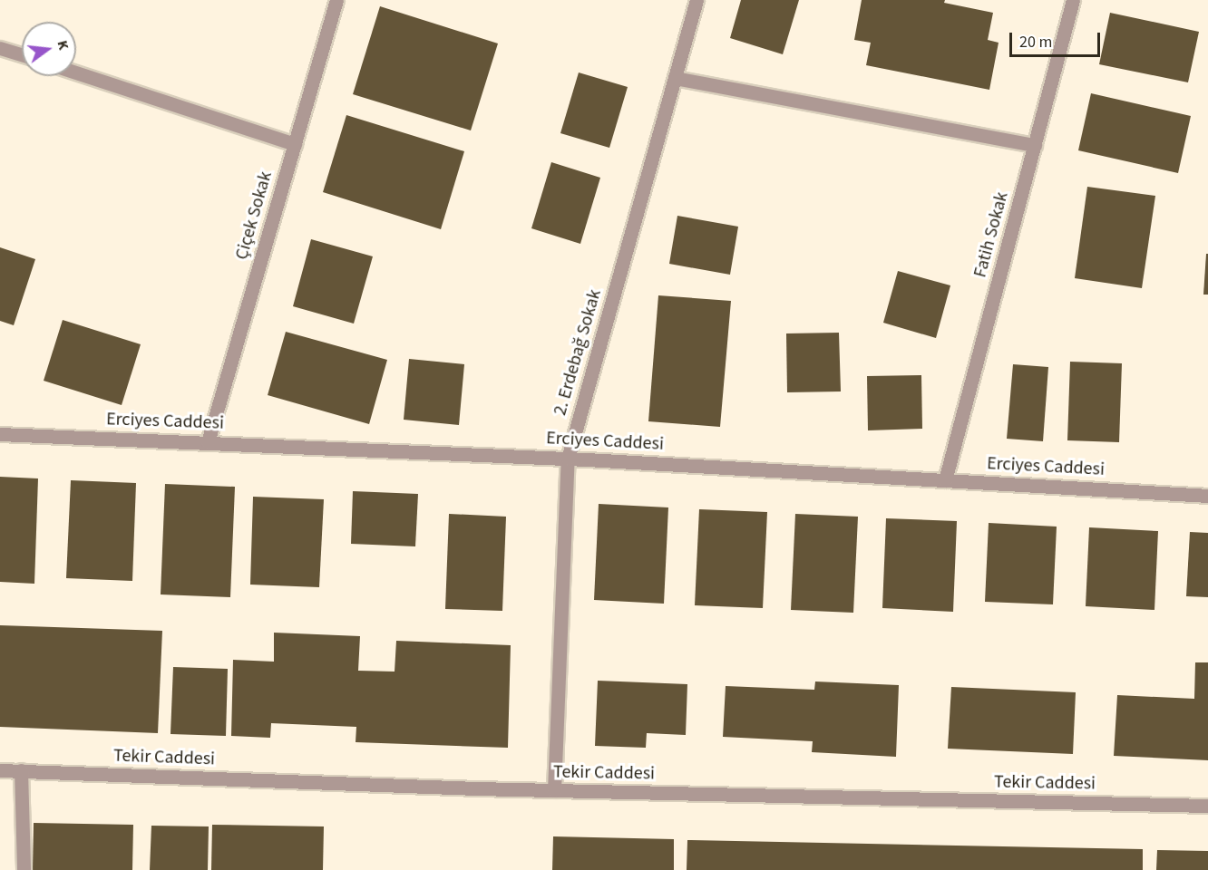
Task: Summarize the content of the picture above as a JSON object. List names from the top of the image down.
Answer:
{
  "streets": {
    "street": [
      "Çiçek Sokak",
      "Fatih Sokak",
      "2. Erdebağ Sokak",
      "Erciyes Caddesi",
      "Tekir Caddesi"
    ]
  },
  "crossings": [
    ["Çiçek Sokak", "Erciyes Caddesi"],
    ["Fatih Sokak", "Erciyes Caddesi"],
    ["2. Erdebağ Sokak", "Erciyes Caddesi"],
    ["2. Erdebağ Sokak", "Tekir Caddesi"]
  ],
  "scale_bar": "20 m",
  "north": "right"
}
